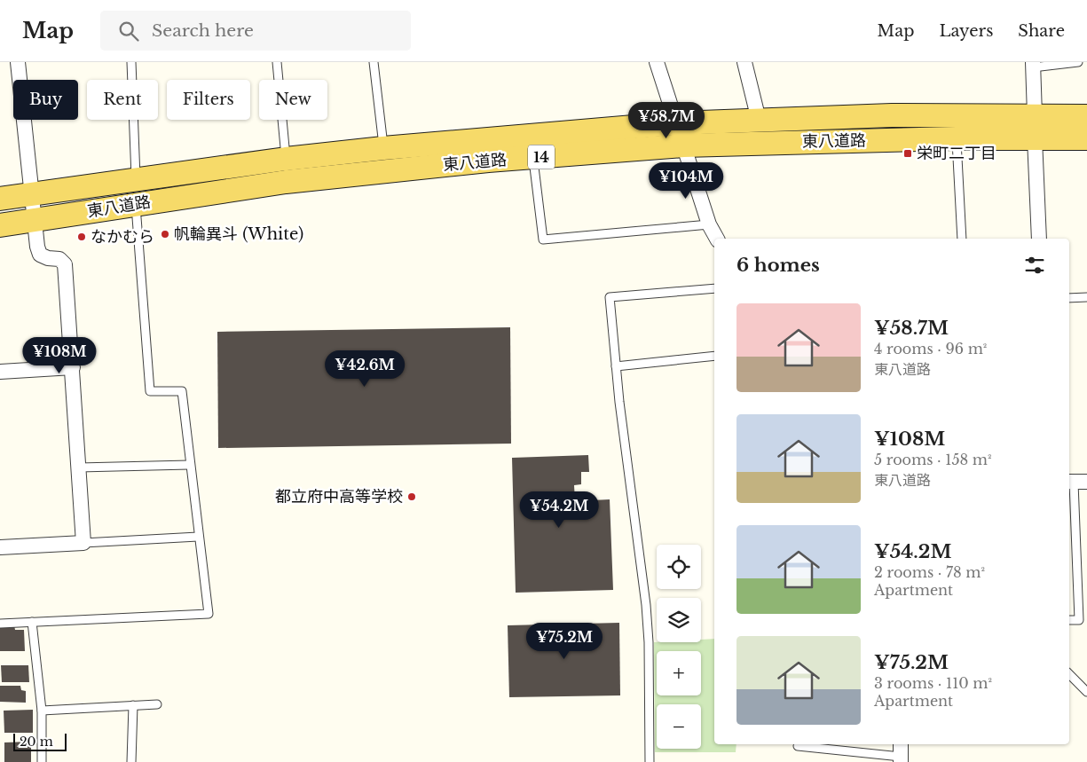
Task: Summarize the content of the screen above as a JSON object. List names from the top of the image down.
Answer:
{
  "streets": {
    "main road": ["東八道路", "14"]
  },
  "places": {
    "transit": ["栄町二丁目"],
    "other": ["帆輪異斗 (White)", "なかむら", "都立府中高等学校"]
  },
  "scale_bar": "20 m",
  "page": {
    "header": "Map",
    "search": "Search here",
    "nav": ["Map", "Layers", "Share"],
    "chip": [
      "Buy",
      "Rent",
      "Filters",
      "New"
    ],
    "price": [
      "¥58.7M",
      "¥104M",
      "¥108M",
      "¥42.6M",
      "¥54.2M",
      "¥75.2M"
    ],
    "heading": "6 homes",
    "list": [
      {
        "name": "¥58.7M",
        "note": "4 rooms · 96 m² · 東八道路"
      },
      {
        "name": "¥108M",
        "note": "5 rooms · 158 m² · 東八道路"
      },
      {
        "name": "¥54.2M",
        "note": "2 rooms · 78 m² · Apartment"
      },
      {
        "name": "¥75.2M",
        "note": "3 rooms · 110 m² · Apartment"
      }
    ],
    "map_buttons": ["+", "−"],
    "scale": "20 m"
  }
}
